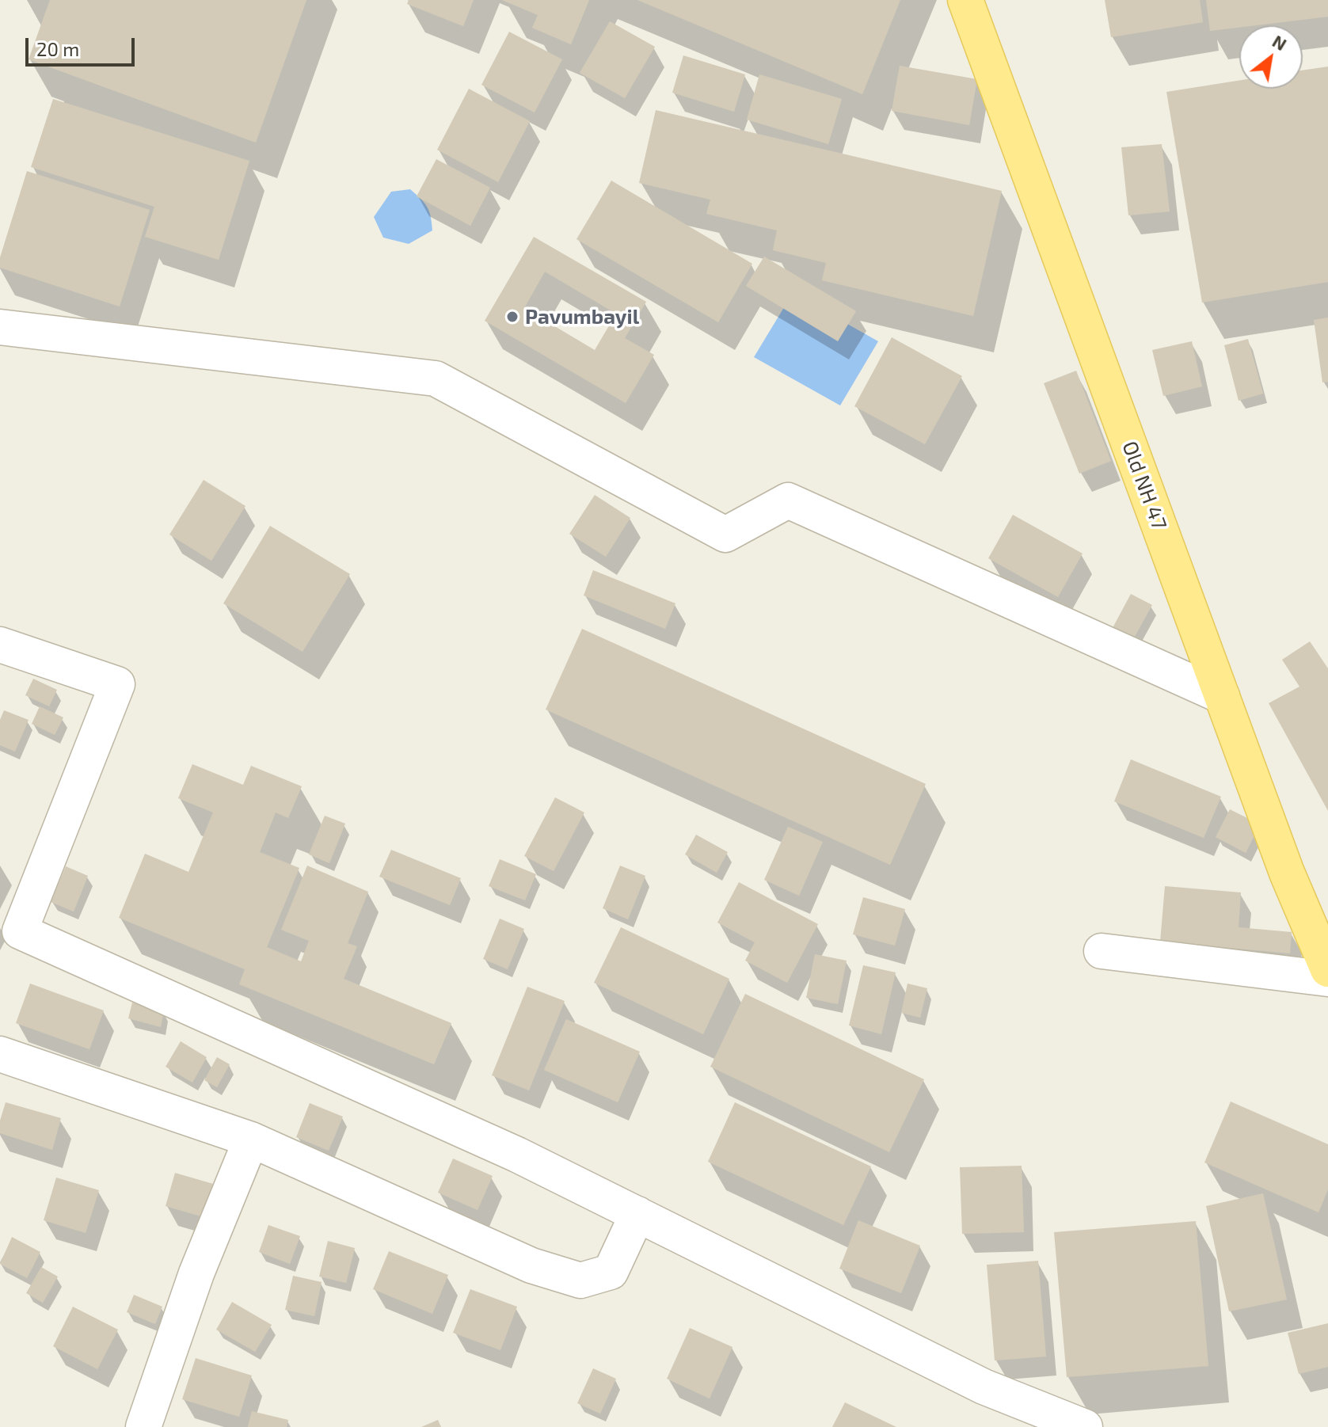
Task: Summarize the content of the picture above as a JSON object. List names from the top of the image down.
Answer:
{
  "streets": {
    "main road": ["Old NH 47"]
  },
  "places": ["Pavumbayil"],
  "scale_bar": "20 m",
  "north": "top right"
}
